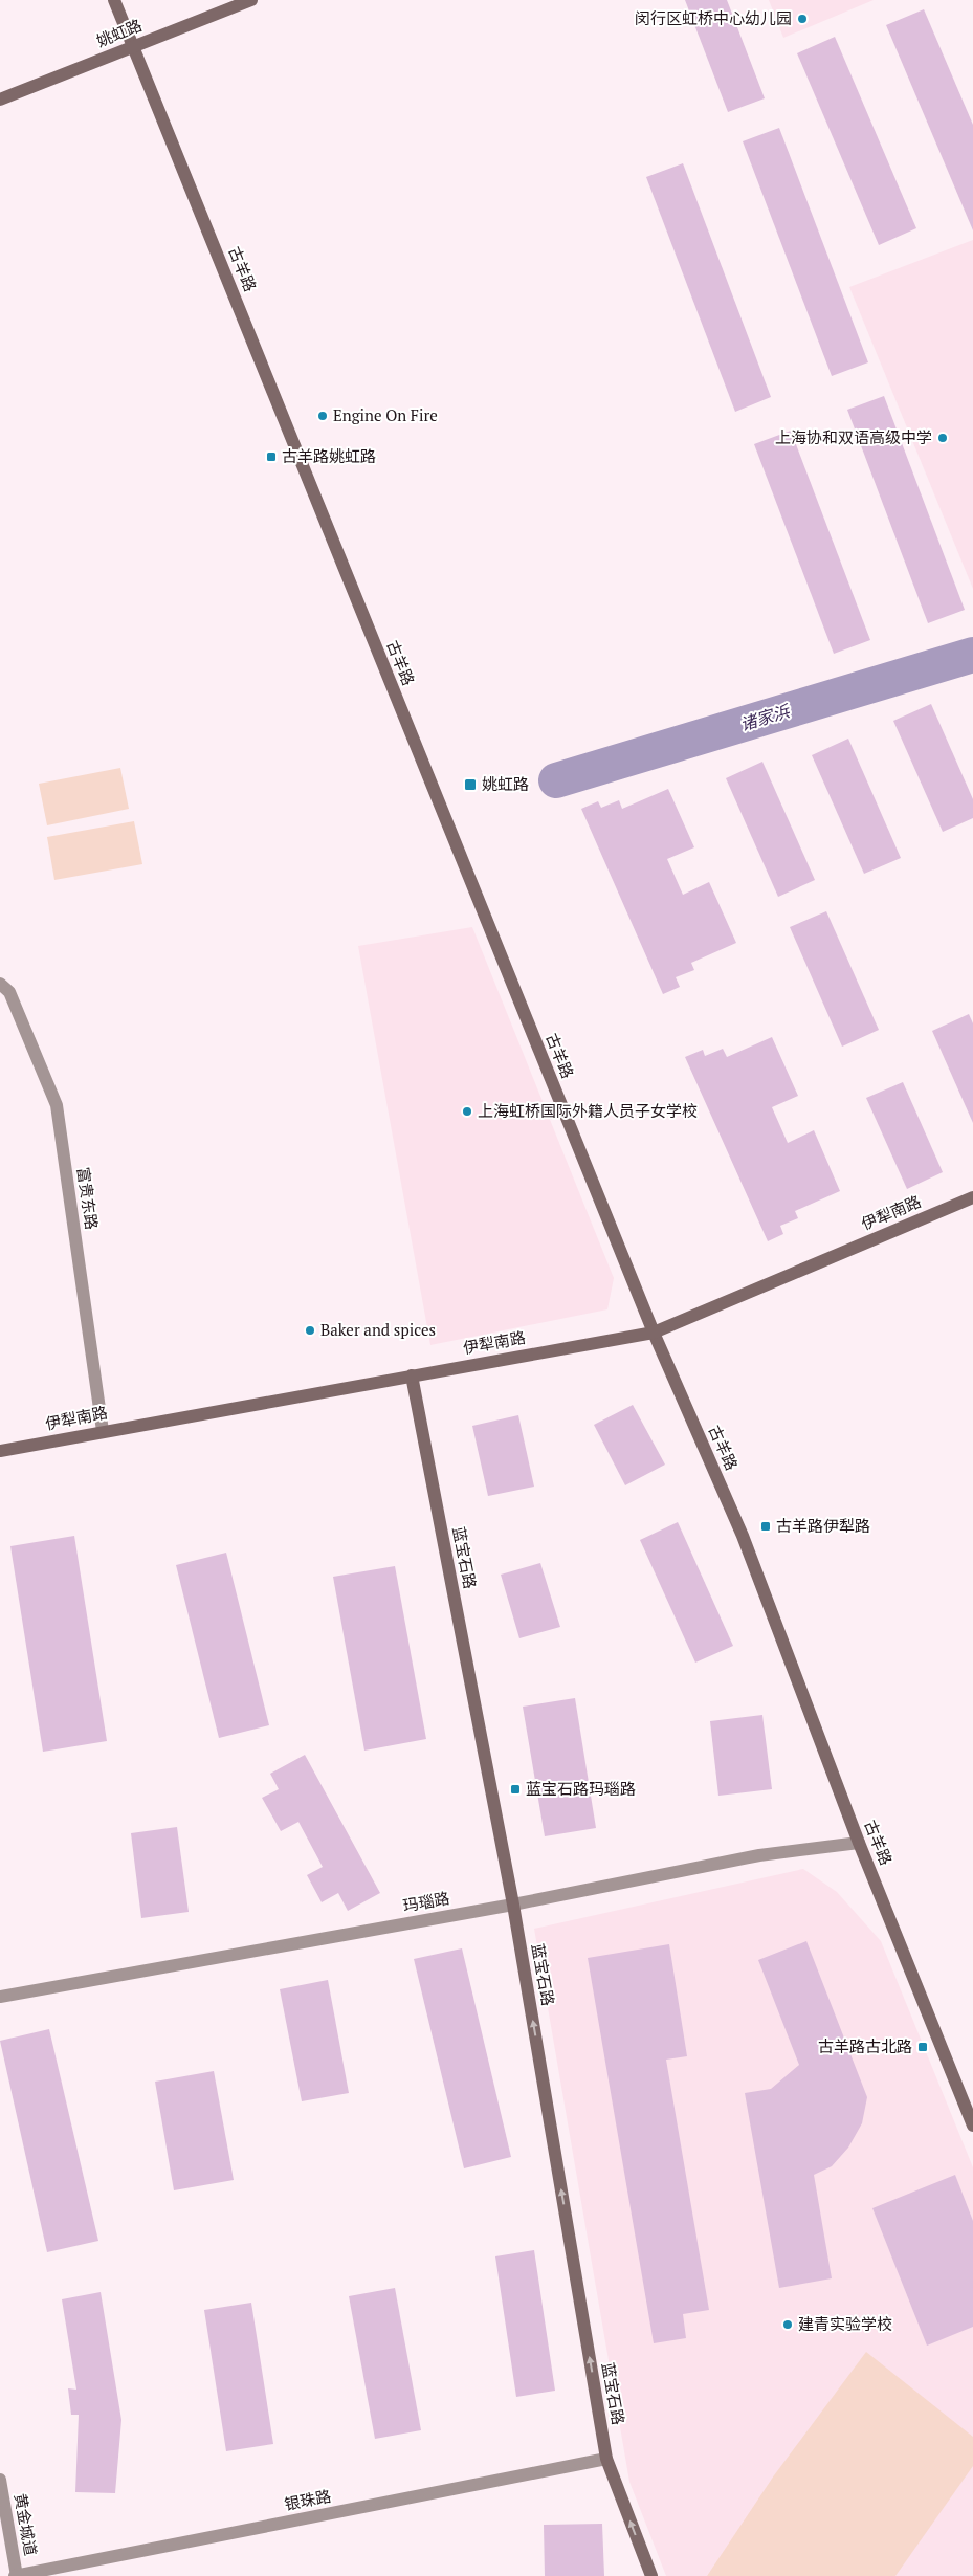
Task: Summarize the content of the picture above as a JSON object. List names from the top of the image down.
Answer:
{
  "streets": {
    "street": [
      "姚虹路",
      "古羊路",
      "富贵东路",
      "伊犁南路",
      "蓝宝石路",
      "玛瑙路",
      "银珠路",
      "黄金城道"
    ]
  },
  "crossings": [
    ["姚虹路", "古羊路"],
    ["古羊路", "伊犁南路"],
    ["古羊路", "玛瑙路"],
    ["富贵东路", "伊犁南路"],
    ["伊犁南路", "蓝宝石路"],
    ["蓝宝石路", "玛瑙路"],
    ["蓝宝石路", "银珠路"],
    ["银珠路", "黄金城道"]
  ],
  "one_way": ["蓝宝石路"],
  "water": ["诸家浜"],
  "places": {
    "other": [
      "闵行区虹桥中心幼儿园",
      "Engine On Fire",
      "上海协和双语高级中学",
      "上海虹桥国际外籍人员子女学校",
      "Baker and spices",
      "建青实验学校"
    ],
    "transit": [
      "古羊路姚虹路",
      "姚虹路",
      "古羊路伊犁路",
      "蓝宝石路玛瑙路",
      "古羊路古北路"
    ]
  }
}
